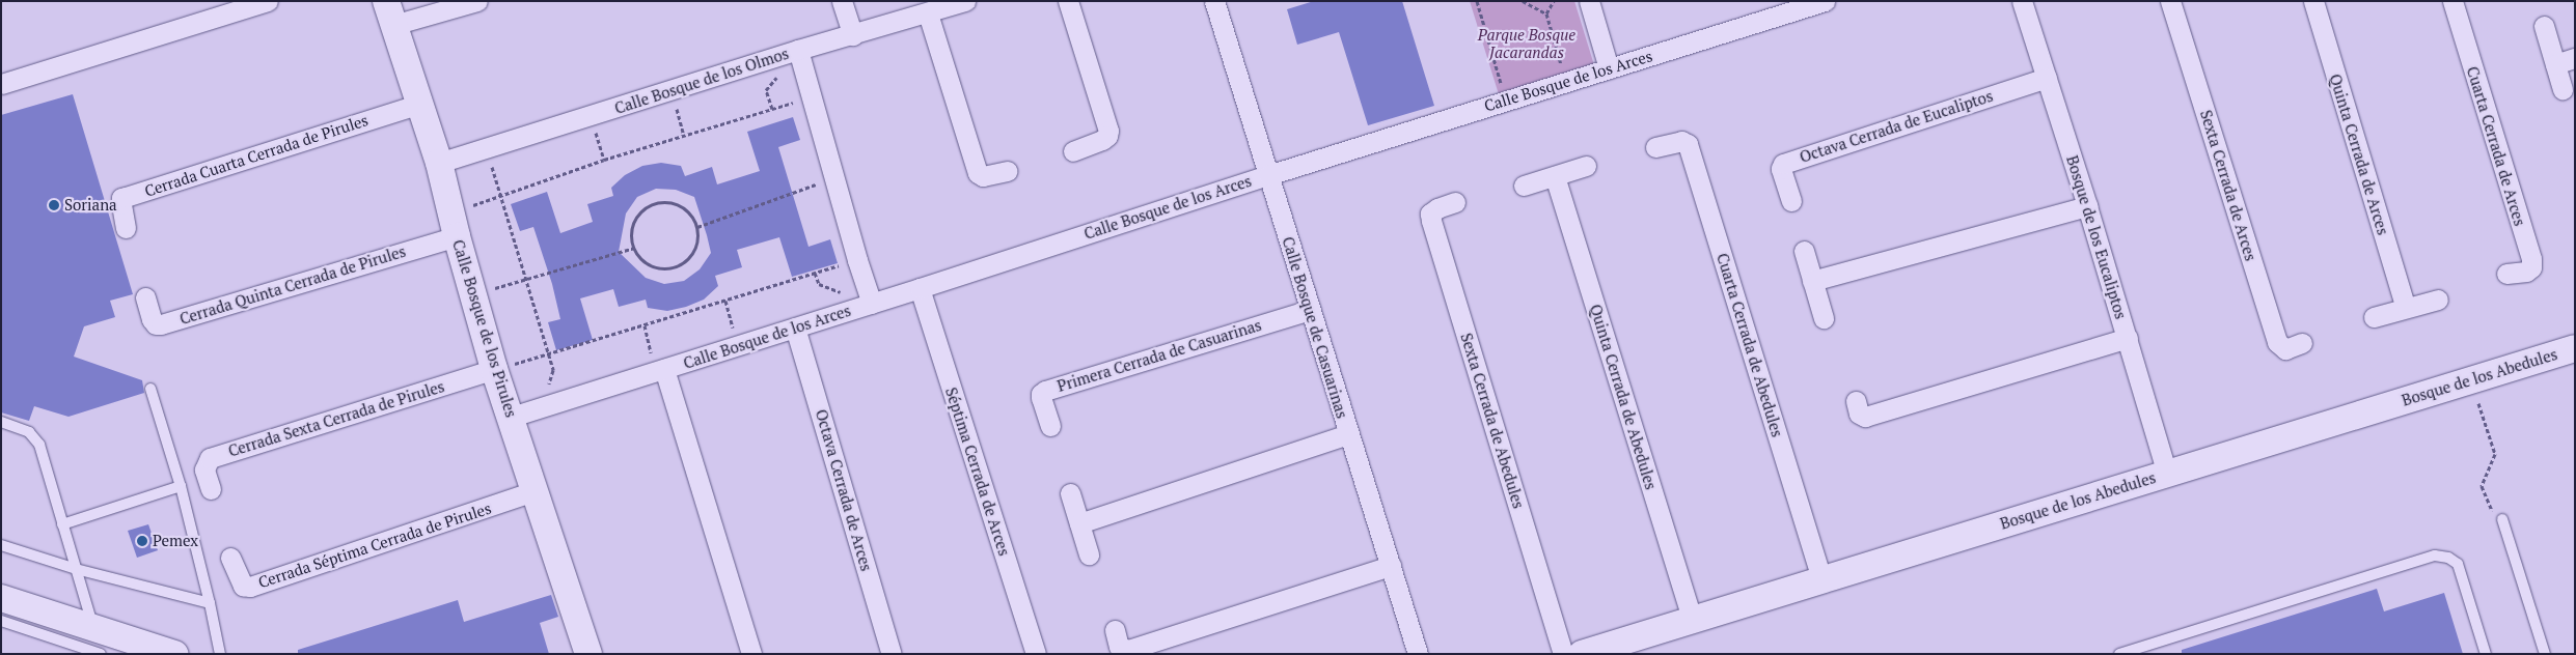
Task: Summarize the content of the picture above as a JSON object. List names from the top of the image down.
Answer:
{
  "streets": {
    "street": [
      "Calle Bosque de los Olmos",
      "Calle Bosque de los Arces",
      "Octava Cerrada de Eucaliptos",
      "Cuarta Cerrada de Arces",
      "Quinta Cerrada de Arces",
      "Cerrada Cuarta Cerrada de Pirules",
      "Sexta Cerrada de Arces",
      "Bosque de los Eucaliptos",
      "Cerrada Quinta Cerrada de Pirules",
      "Calle Bosque de Casuarinas",
      "Calle Bosque de los Pirules",
      "Cuarta Cerrada de Abedules",
      "Primera Cerrada de Casuarinas",
      "Bosque de los Abedules",
      "Quinta Cerrada de Abedules",
      "Cerrada Sexta Cerrada de Pirules",
      "Sexta Cerrada de Abedules",
      "Séptima Cerrada de Arces",
      "Octava Cerrada de Arces",
      "Cerrada Séptima Cerrada de Pirules"
    ]
  },
  "crossings": [
    ["Calle Bosque de los Olmos", "Calle Bosque de los Pirules"],
    ["Calle Bosque de los Arces", "Calle Bosque de Casuarinas"],
    ["Calle Bosque de los Arces", "Calle Bosque de los Pirules"],
    ["Calle Bosque de los Arces", "Séptima Cerrada de Arces"],
    ["Calle Bosque de los Arces", "Octava Cerrada de Arces"],
    ["Octava Cerrada de Eucaliptos", "Bosque de los Eucaliptos"],
    ["Cerrada Cuarta Cerrada de Pirules", "Calle Bosque de los Pirules"],
    ["Bosque de los Eucaliptos", "Bosque de los Abedules"],
    ["Cerrada Quinta Cerrada de Pirules", "Calle Bosque de los Pirules"],
    ["Calle Bosque de Casuarinas", "Primera Cerrada de Casuarinas"],
    ["Calle Bosque de los Pirules", "Cerrada Sexta Cerrada de Pirules"],
    ["Calle Bosque de los Pirules", "Cerrada Séptima Cerrada de Pirules"],
    ["Cuarta Cerrada de Abedules", "Bosque de los Abedules"],
    ["Bosque de los Abedules", "Quinta Cerrada de Abedules"]
  ],
  "parks": ["Parque Bosque Jacarandas"],
  "places": ["Soriana", "Pemex"]
}
